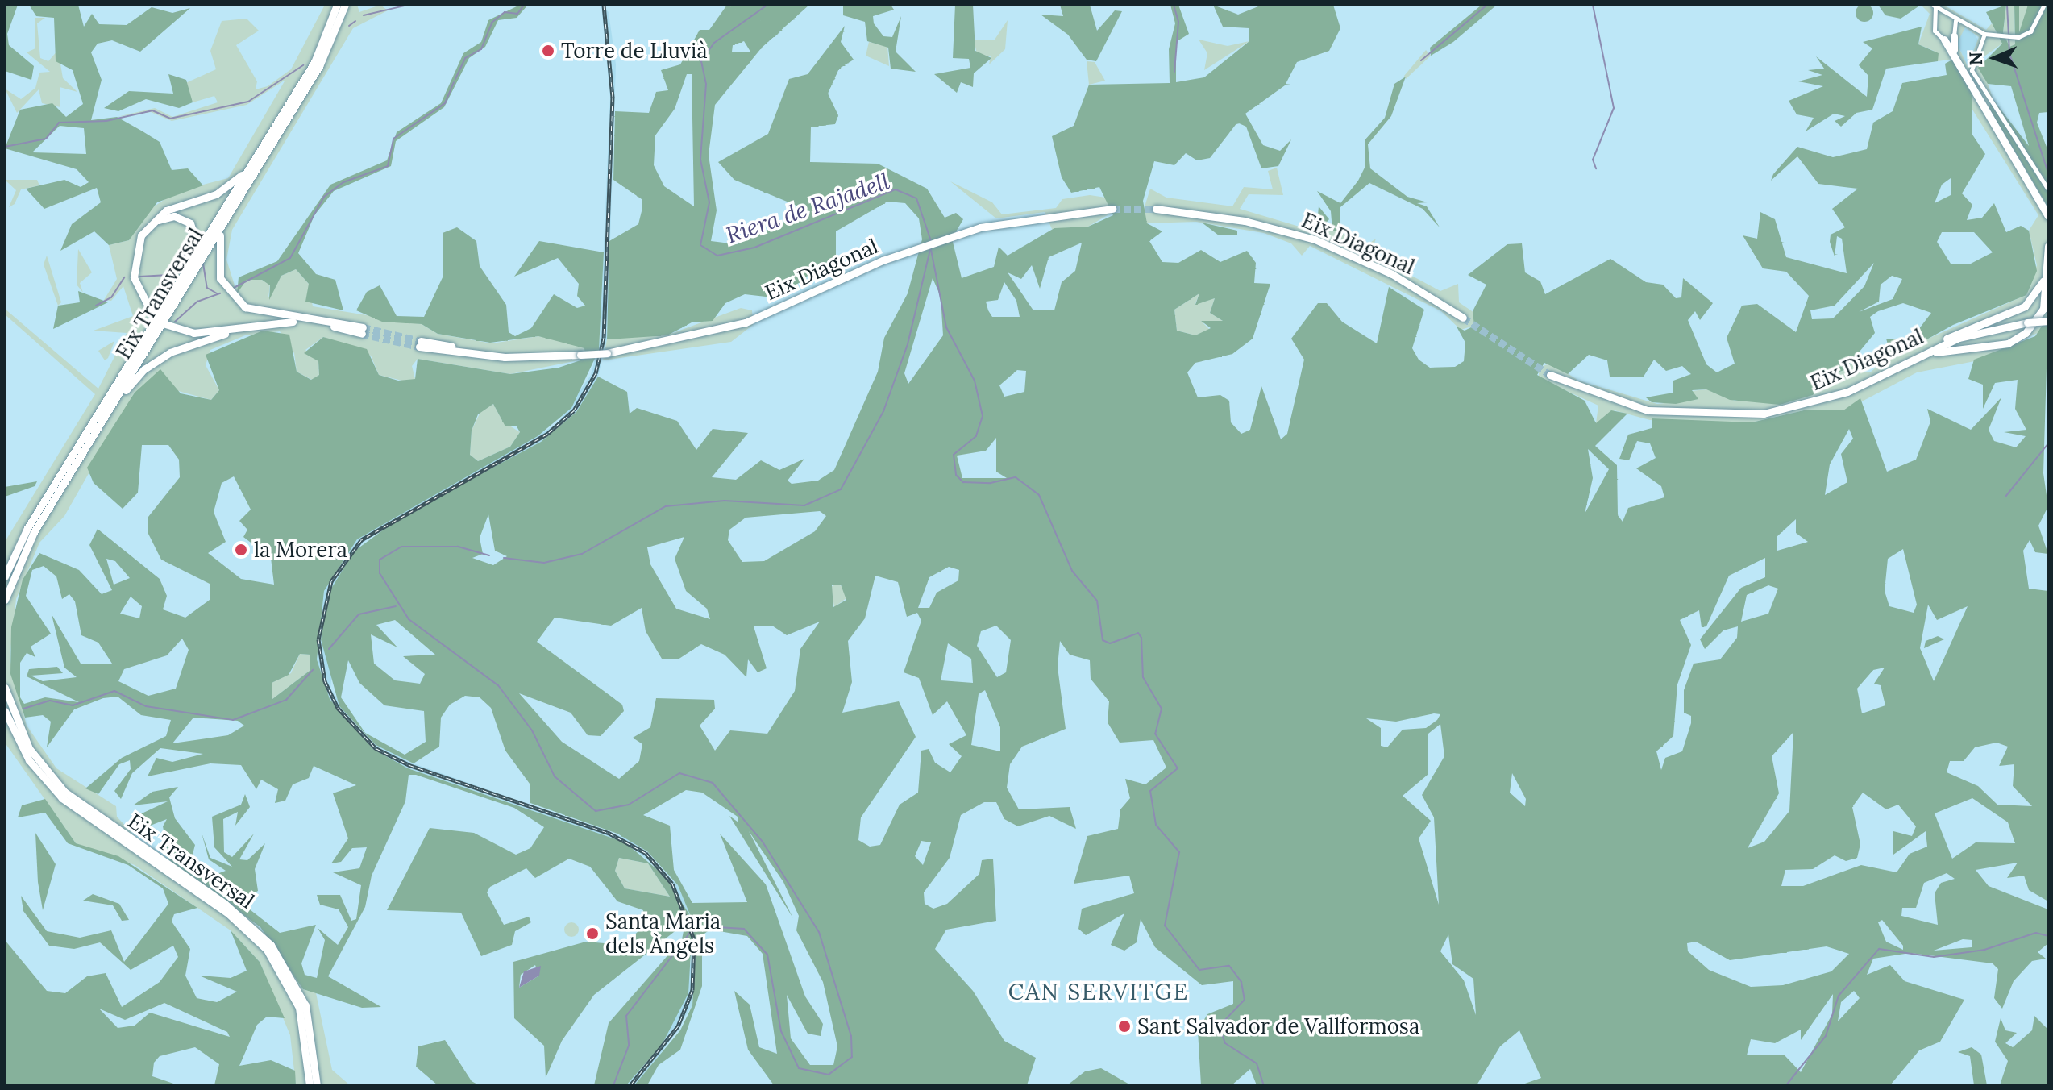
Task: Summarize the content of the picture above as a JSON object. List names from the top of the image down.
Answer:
{
  "streets": {
    "highway": ["Eix Diagonal", "Eix Transversal"]
  },
  "districts": ["CAN SERVITGE"],
  "water": ["Riera de Rajadell"],
  "places": [
    "Torre de Lluvià",
    "la Morera",
    "Santa Maria dels Àngels",
    "Sant Salvador de Vallformosa"
  ],
  "north": "left"
}
